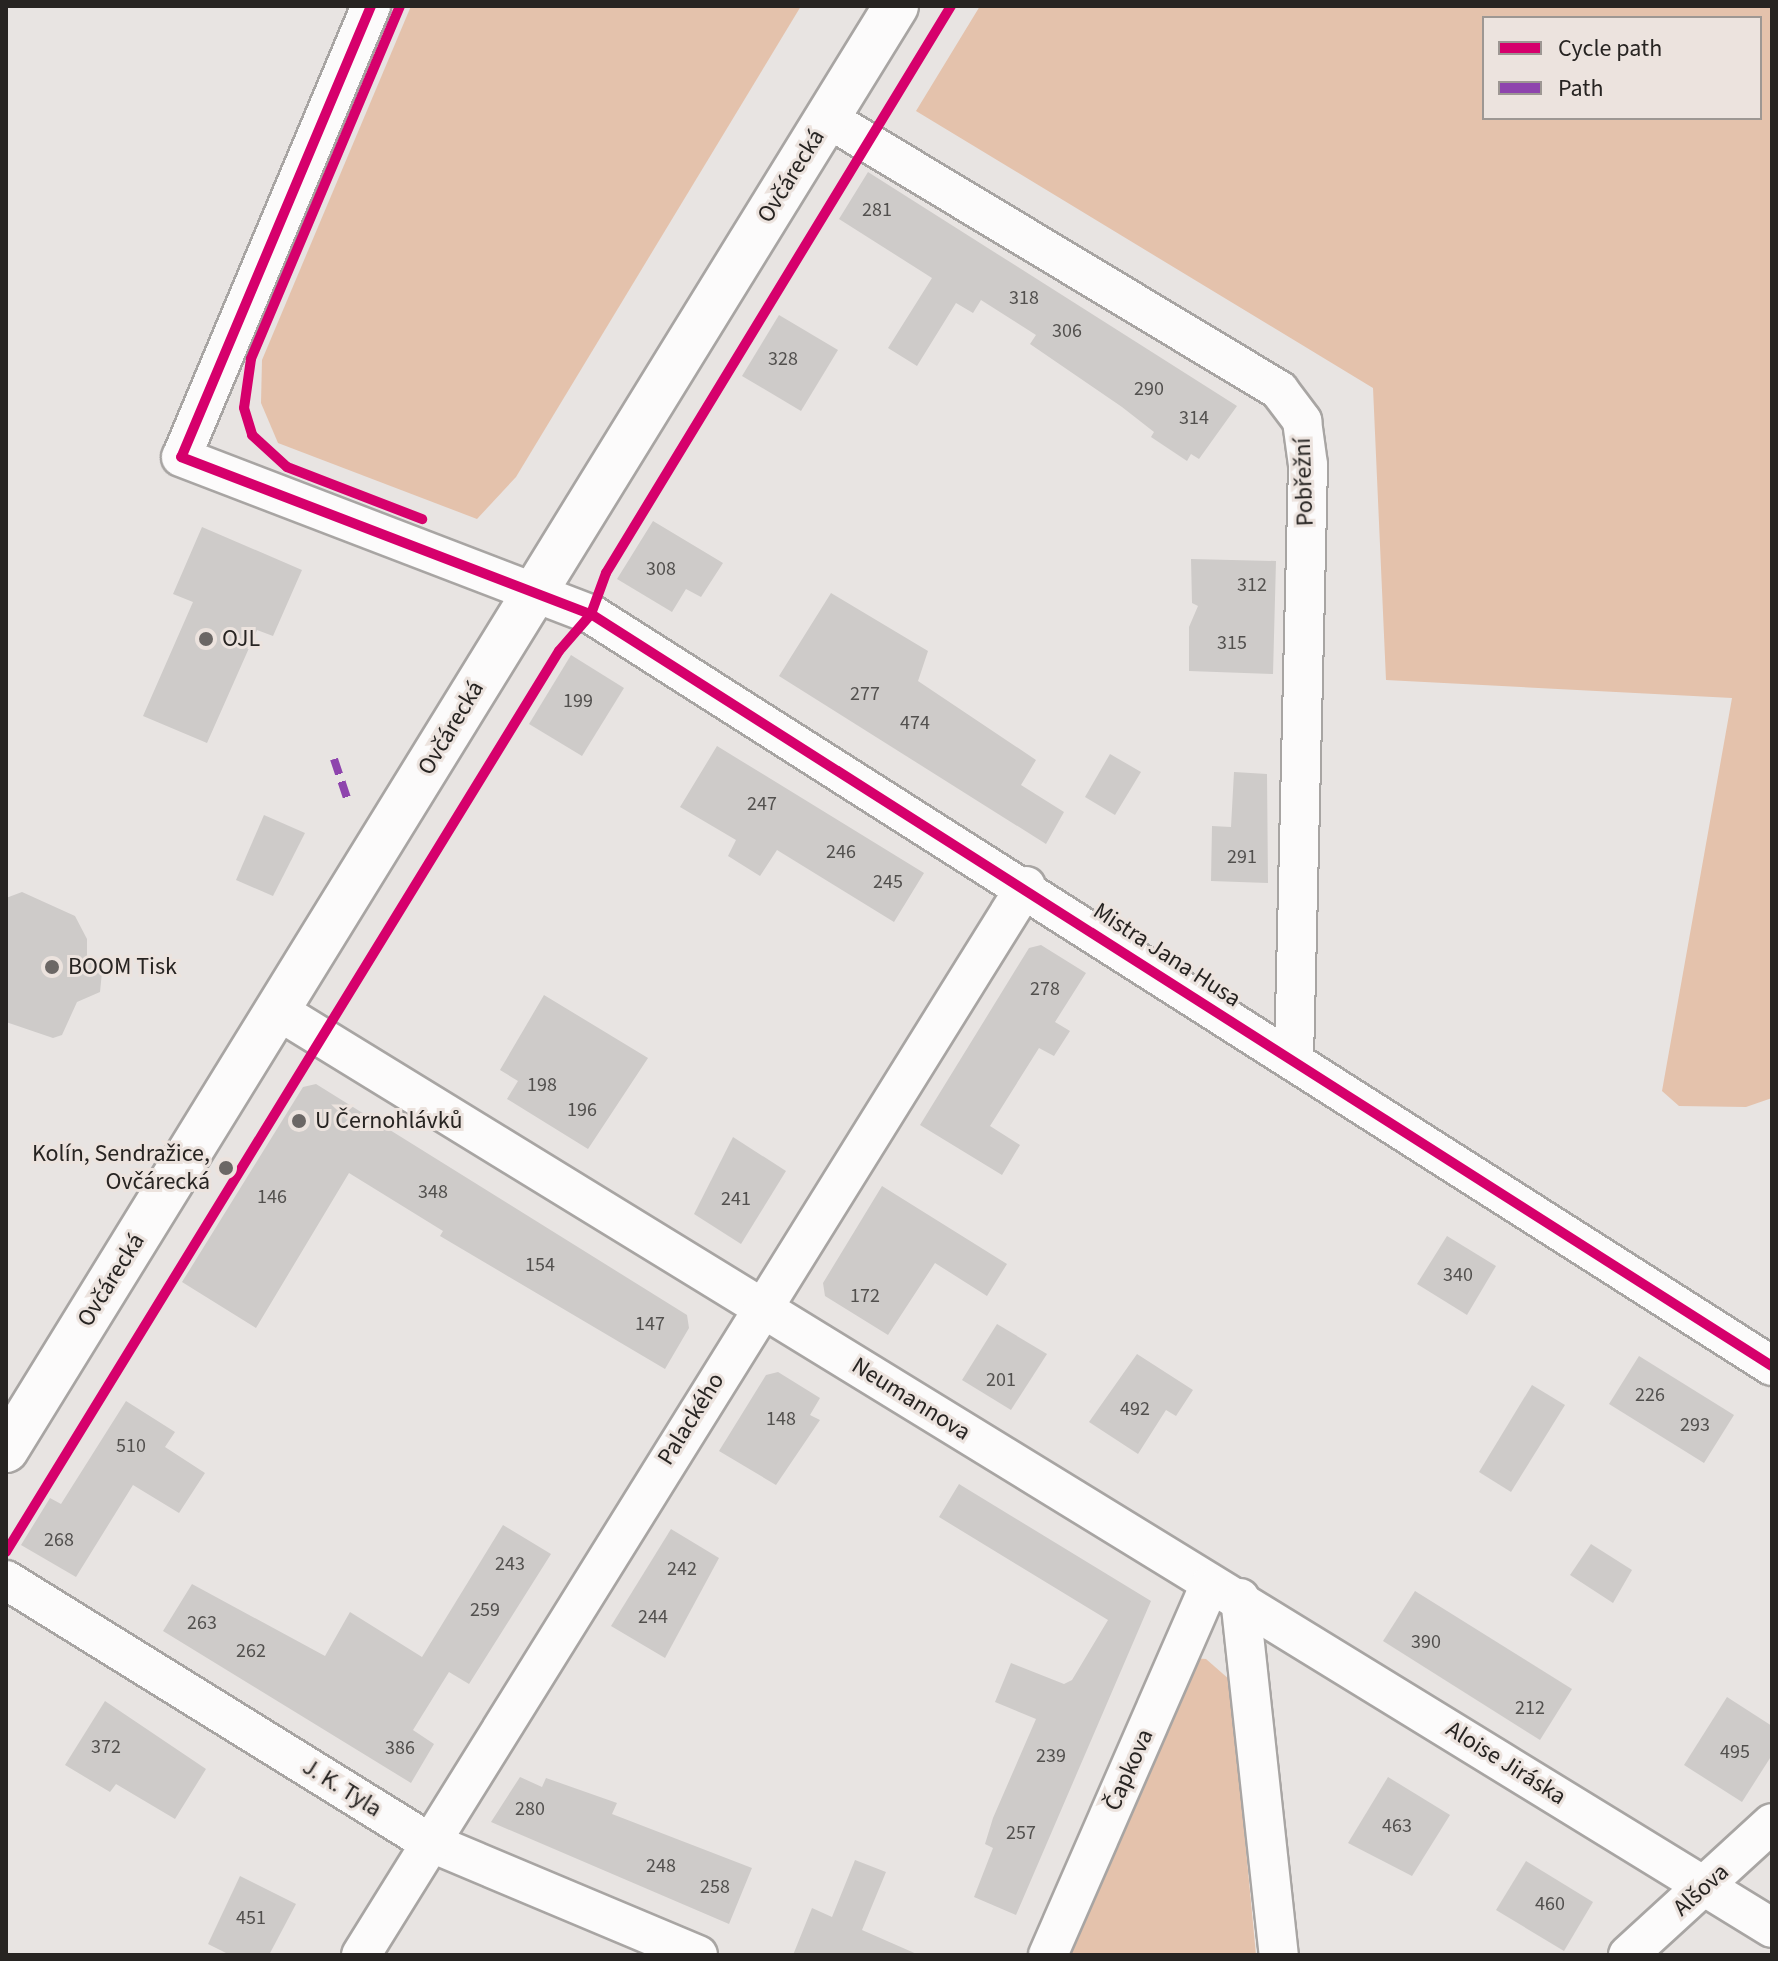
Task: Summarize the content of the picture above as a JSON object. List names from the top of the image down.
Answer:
{
  "streets": {
    "main road": ["Ovčárecká"],
    "street": [
      "Pobřežní",
      "Mistra Jana Husa",
      "Neumannova",
      "Palackého",
      "Aloise Jiráska",
      "Čapkova",
      "J. K. Tyla",
      "Alšova"
    ]
  },
  "crossings": [
    ["Ovčárecká", "Pobřežní"],
    ["Ovčárecká", "Mistra Jana Husa"],
    ["Ovčárecká", "Neumannova"],
    ["Pobřežní", "Mistra Jana Husa"],
    ["Mistra Jana Husa", "Palackého"],
    ["Neumannova", "Palackého"],
    ["Neumannova", "Aloise Jiráska"],
    ["Neumannova", "Čapkova"],
    ["Palackého", "J. K. Tyla"],
    ["Aloise Jiráska", "Čapkova"],
    ["Aloise Jiráska", "Alšova"]
  ],
  "places": [
    "OJL",
    "BOOM Tisk",
    "U Černohlávků",
    "Kolín, Sendražice, Ovčárecká"
  ],
  "house_numbers": [
    "281",
    "318",
    "306",
    "328",
    "290",
    "314",
    "308",
    "312",
    "315",
    "277",
    "199",
    "474",
    "247",
    "246",
    "291",
    "245",
    "278",
    "198",
    "196",
    "348",
    "146",
    "241",
    "154",
    "340",
    "172",
    "147",
    "201",
    "226",
    "492",
    "148",
    "293",
    "510",
    "268",
    "243",
    "242",
    "259",
    "244",
    "263",
    "390",
    "262",
    "212",
    "372",
    "386",
    "495",
    "239",
    "280",
    "463",
    "257",
    "248",
    "258",
    "460",
    "451"
  ],
  "legend": ["Cycle path", "Path"]
}
